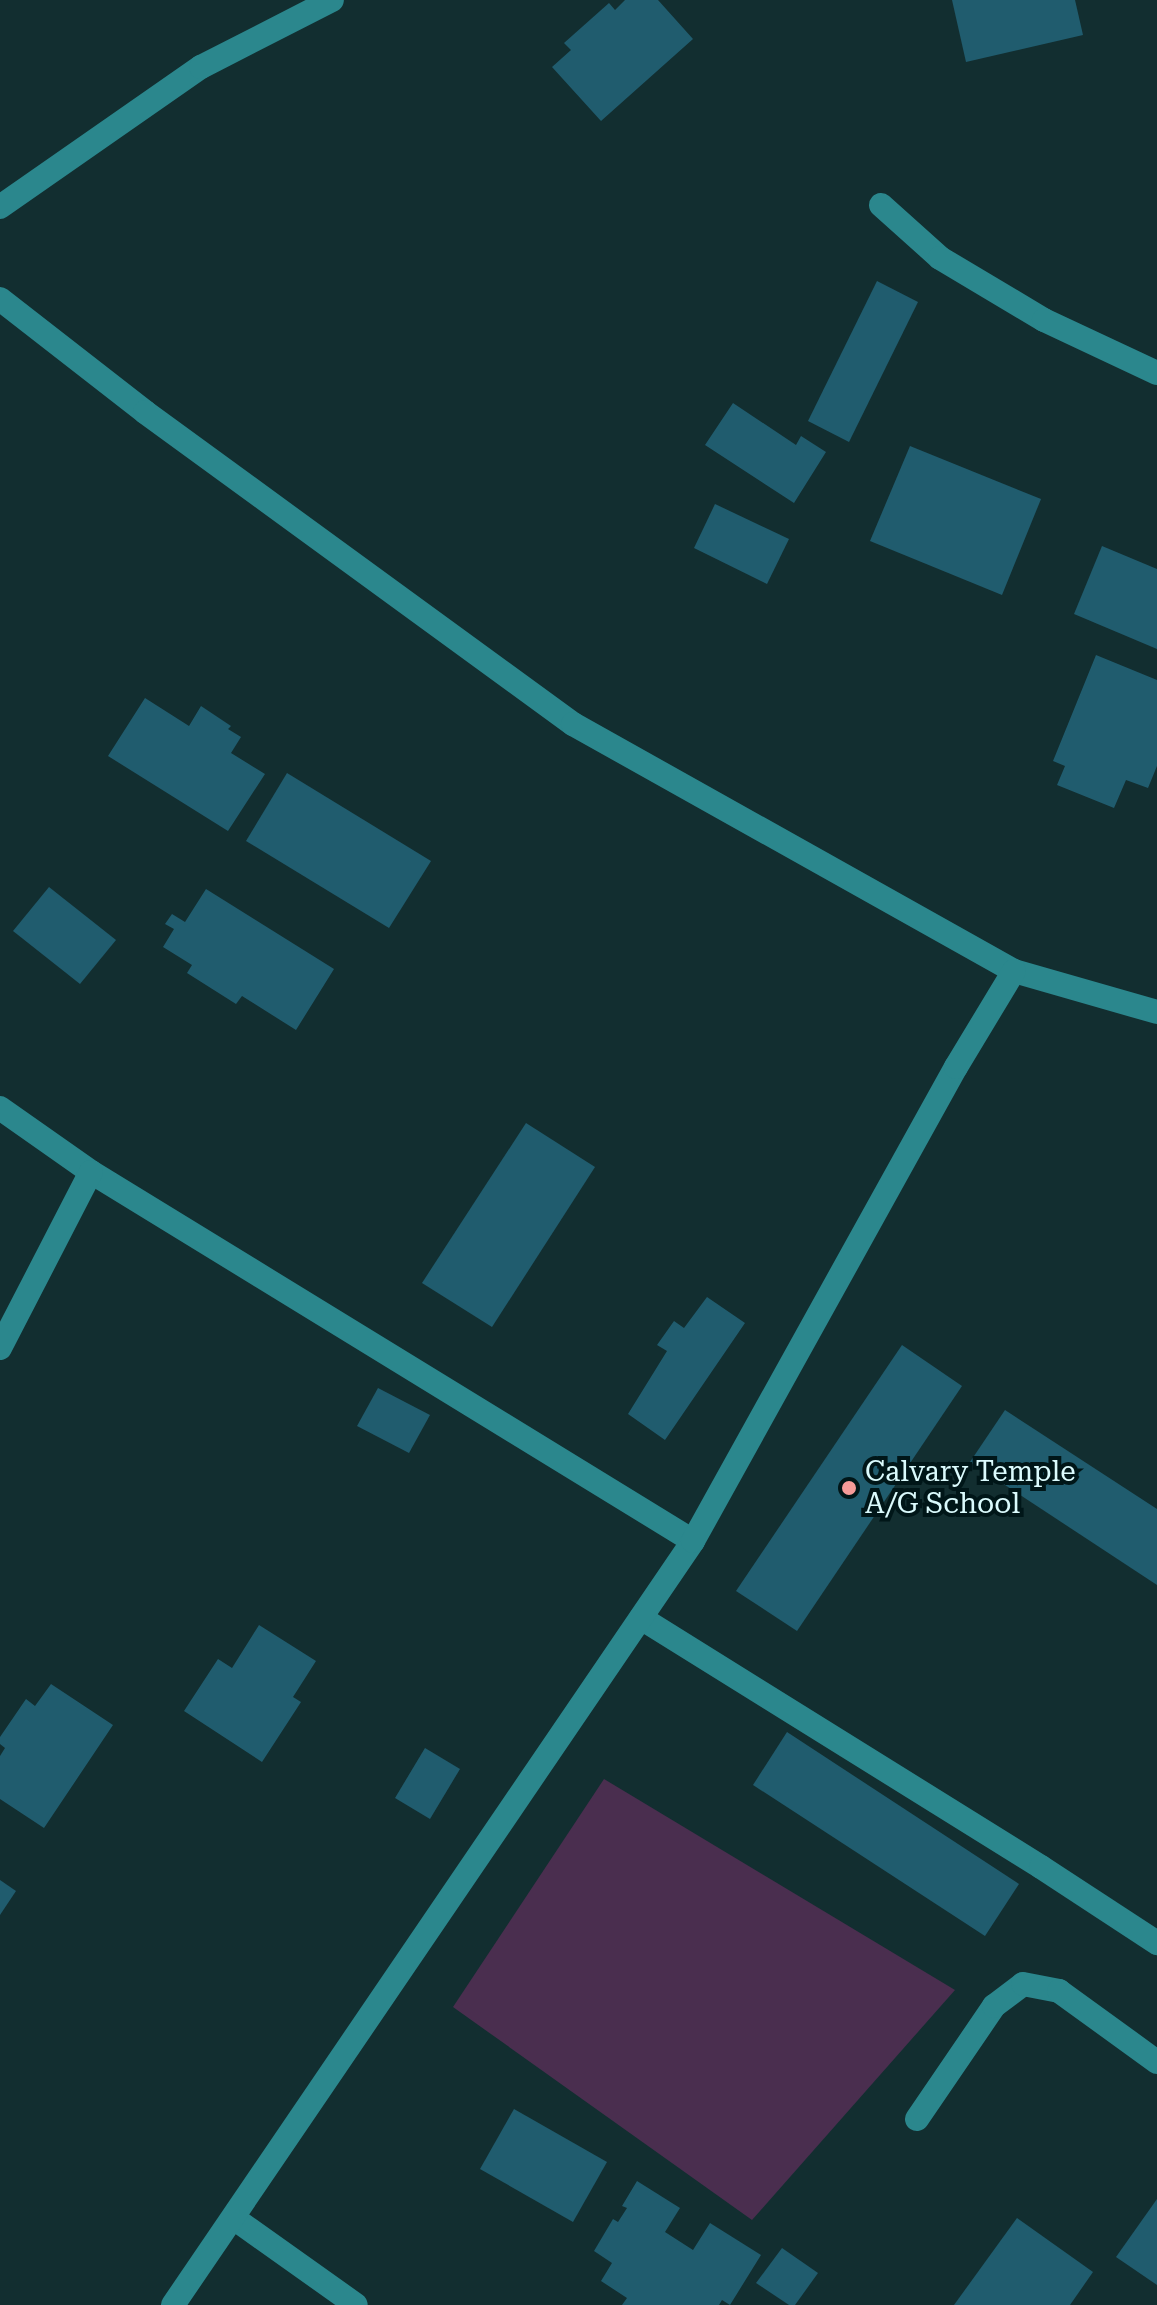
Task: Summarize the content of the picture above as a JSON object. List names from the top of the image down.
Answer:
{
  "places": ["Calvary Temple A/G School"]
}
